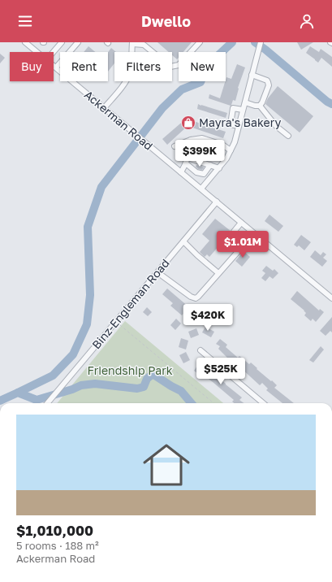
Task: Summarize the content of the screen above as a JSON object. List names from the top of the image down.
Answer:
{
  "streets": {
    "street": ["Ackerman Road", "Binz-Engleman Road"]
  },
  "crossings": [
    ["Ackerman Road", "Binz-Engleman Road"]
  ],
  "parks": ["Friendship Park"],
  "places": {
    "shop": ["Mayra's Bakery"]
  },
  "page": {
    "header": "Dwello",
    "chip": [
      "Buy",
      "Rent",
      "Filters",
      "New"
    ],
    "price": [
      "$399K",
      "$1.01M",
      "$420K",
      "$525K"
    ],
    "list": [
      {
        "name": "$1,010,000",
        "note": "5 rooms · 188 m² · Ackerman Road"
      }
    ]
  }
}
